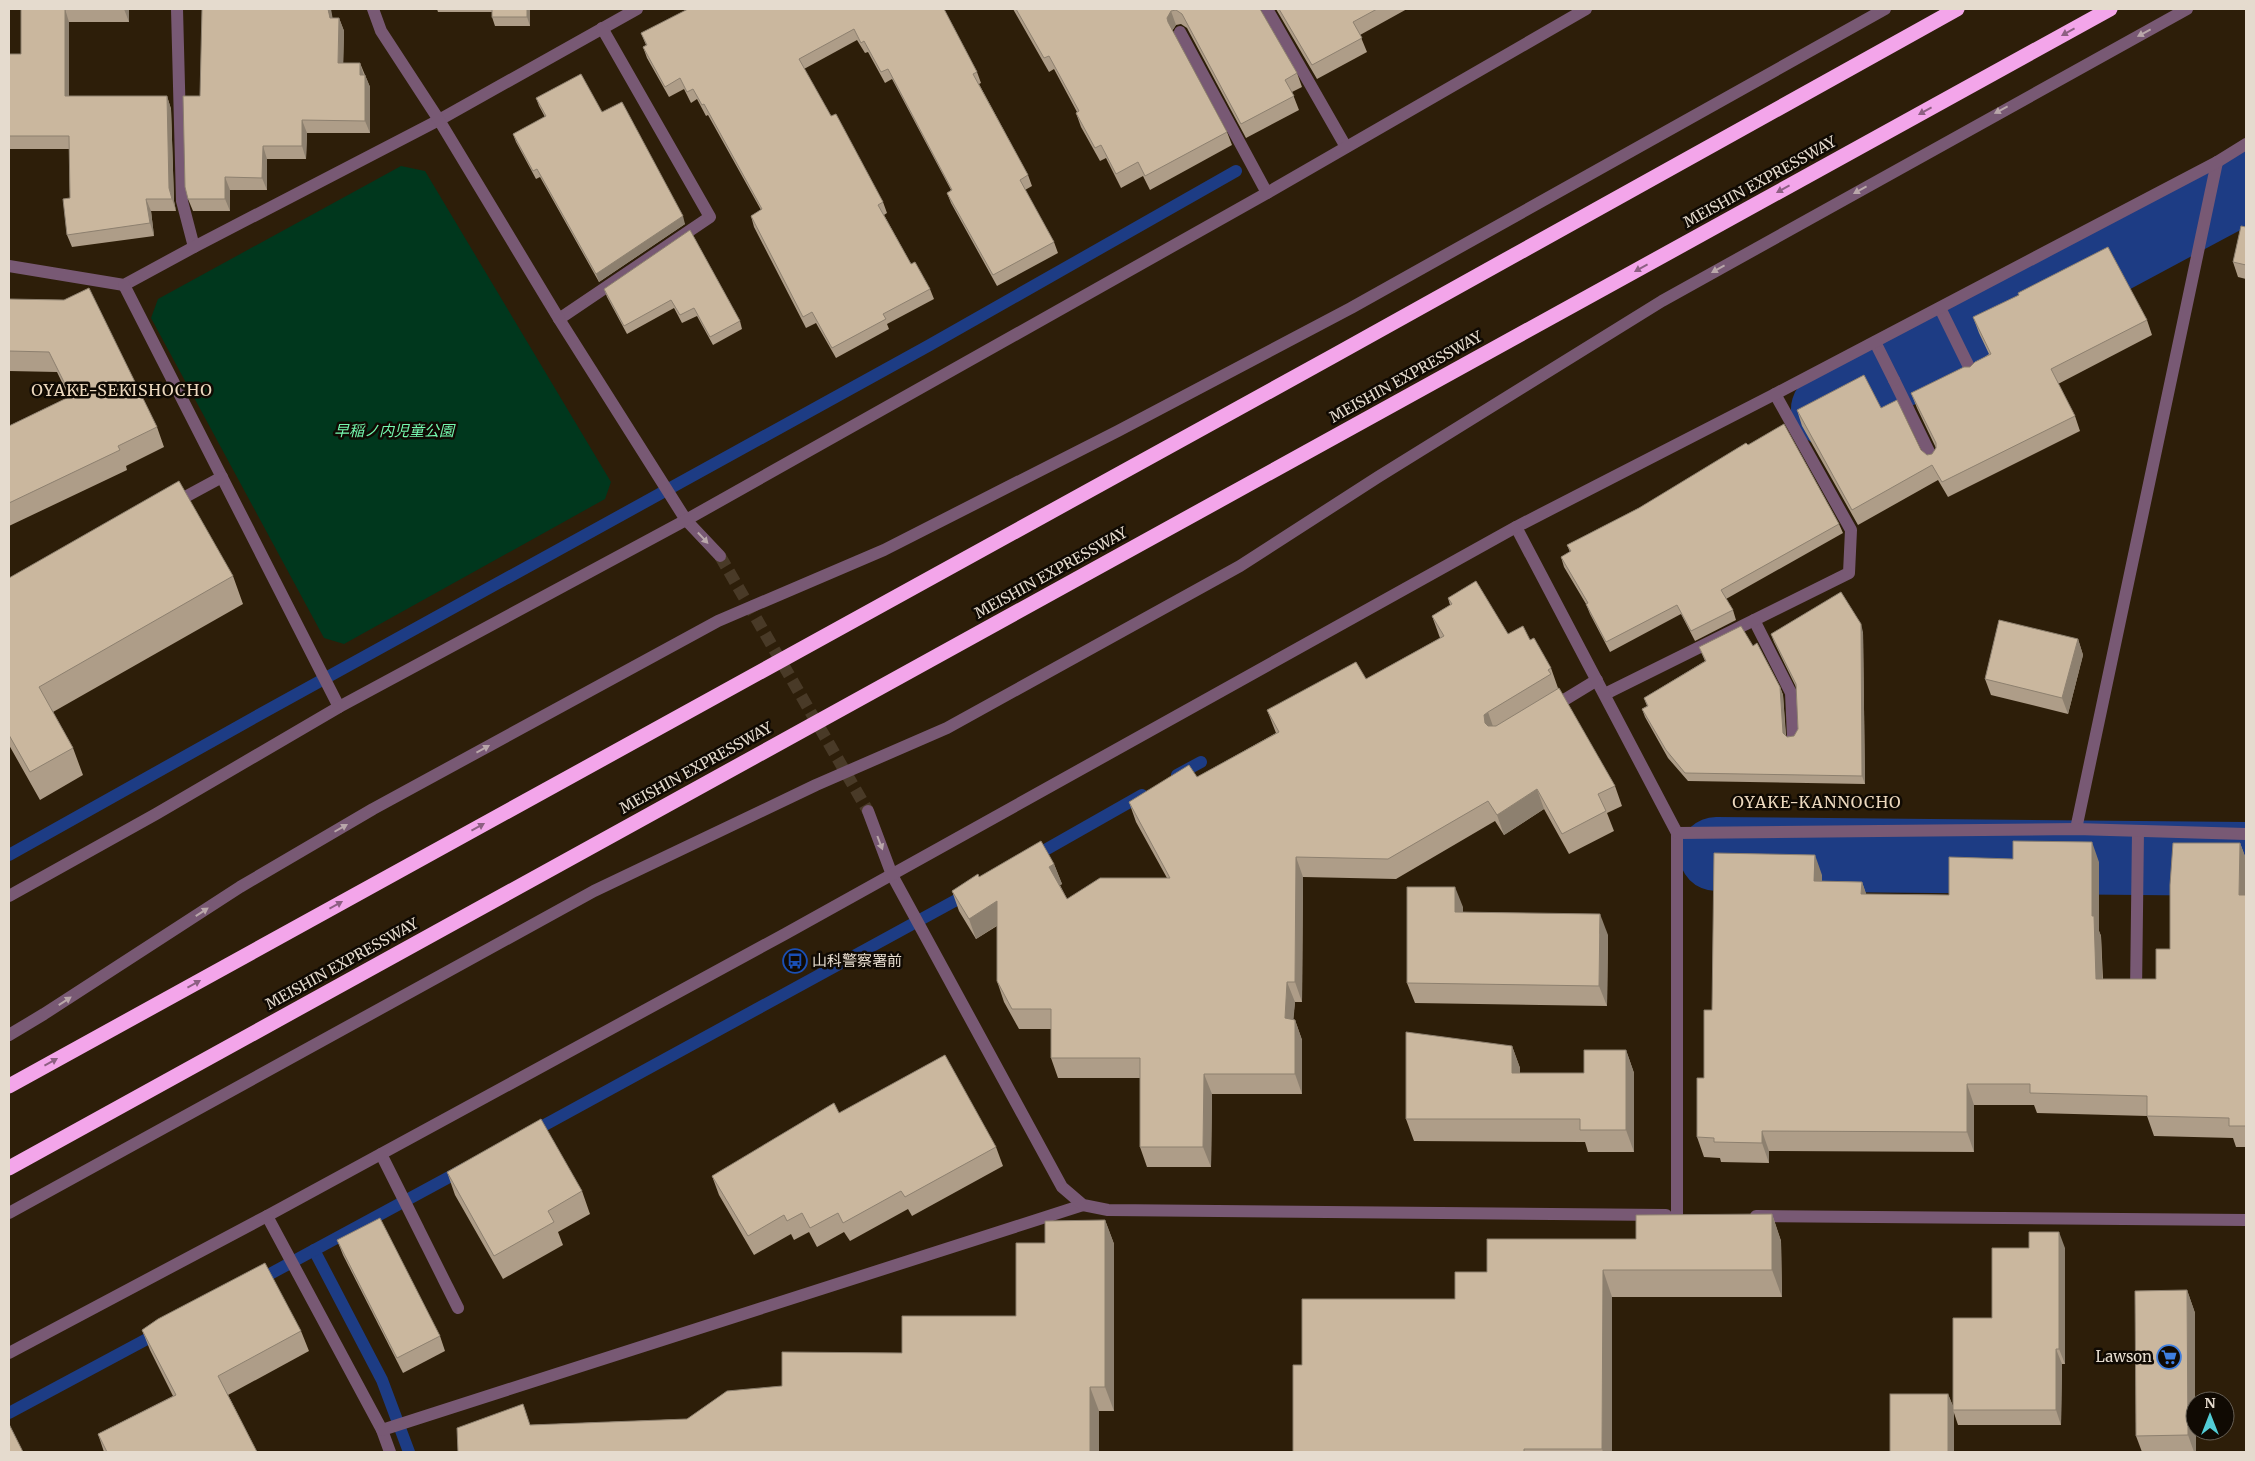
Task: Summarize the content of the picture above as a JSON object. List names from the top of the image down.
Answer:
{
  "streets": {
    "highway": ["MEISHIN EXPRESSWAY"]
  },
  "districts": ["OYAKE-SEKISHOCHO", "OYAKE-KANNOCHO"],
  "parks": ["早稲ノ内児童公園"],
  "places": {
    "bus stop": ["山科警察署前"],
    "supermarket": ["Lawson"]
  },
  "north": "top"
}
